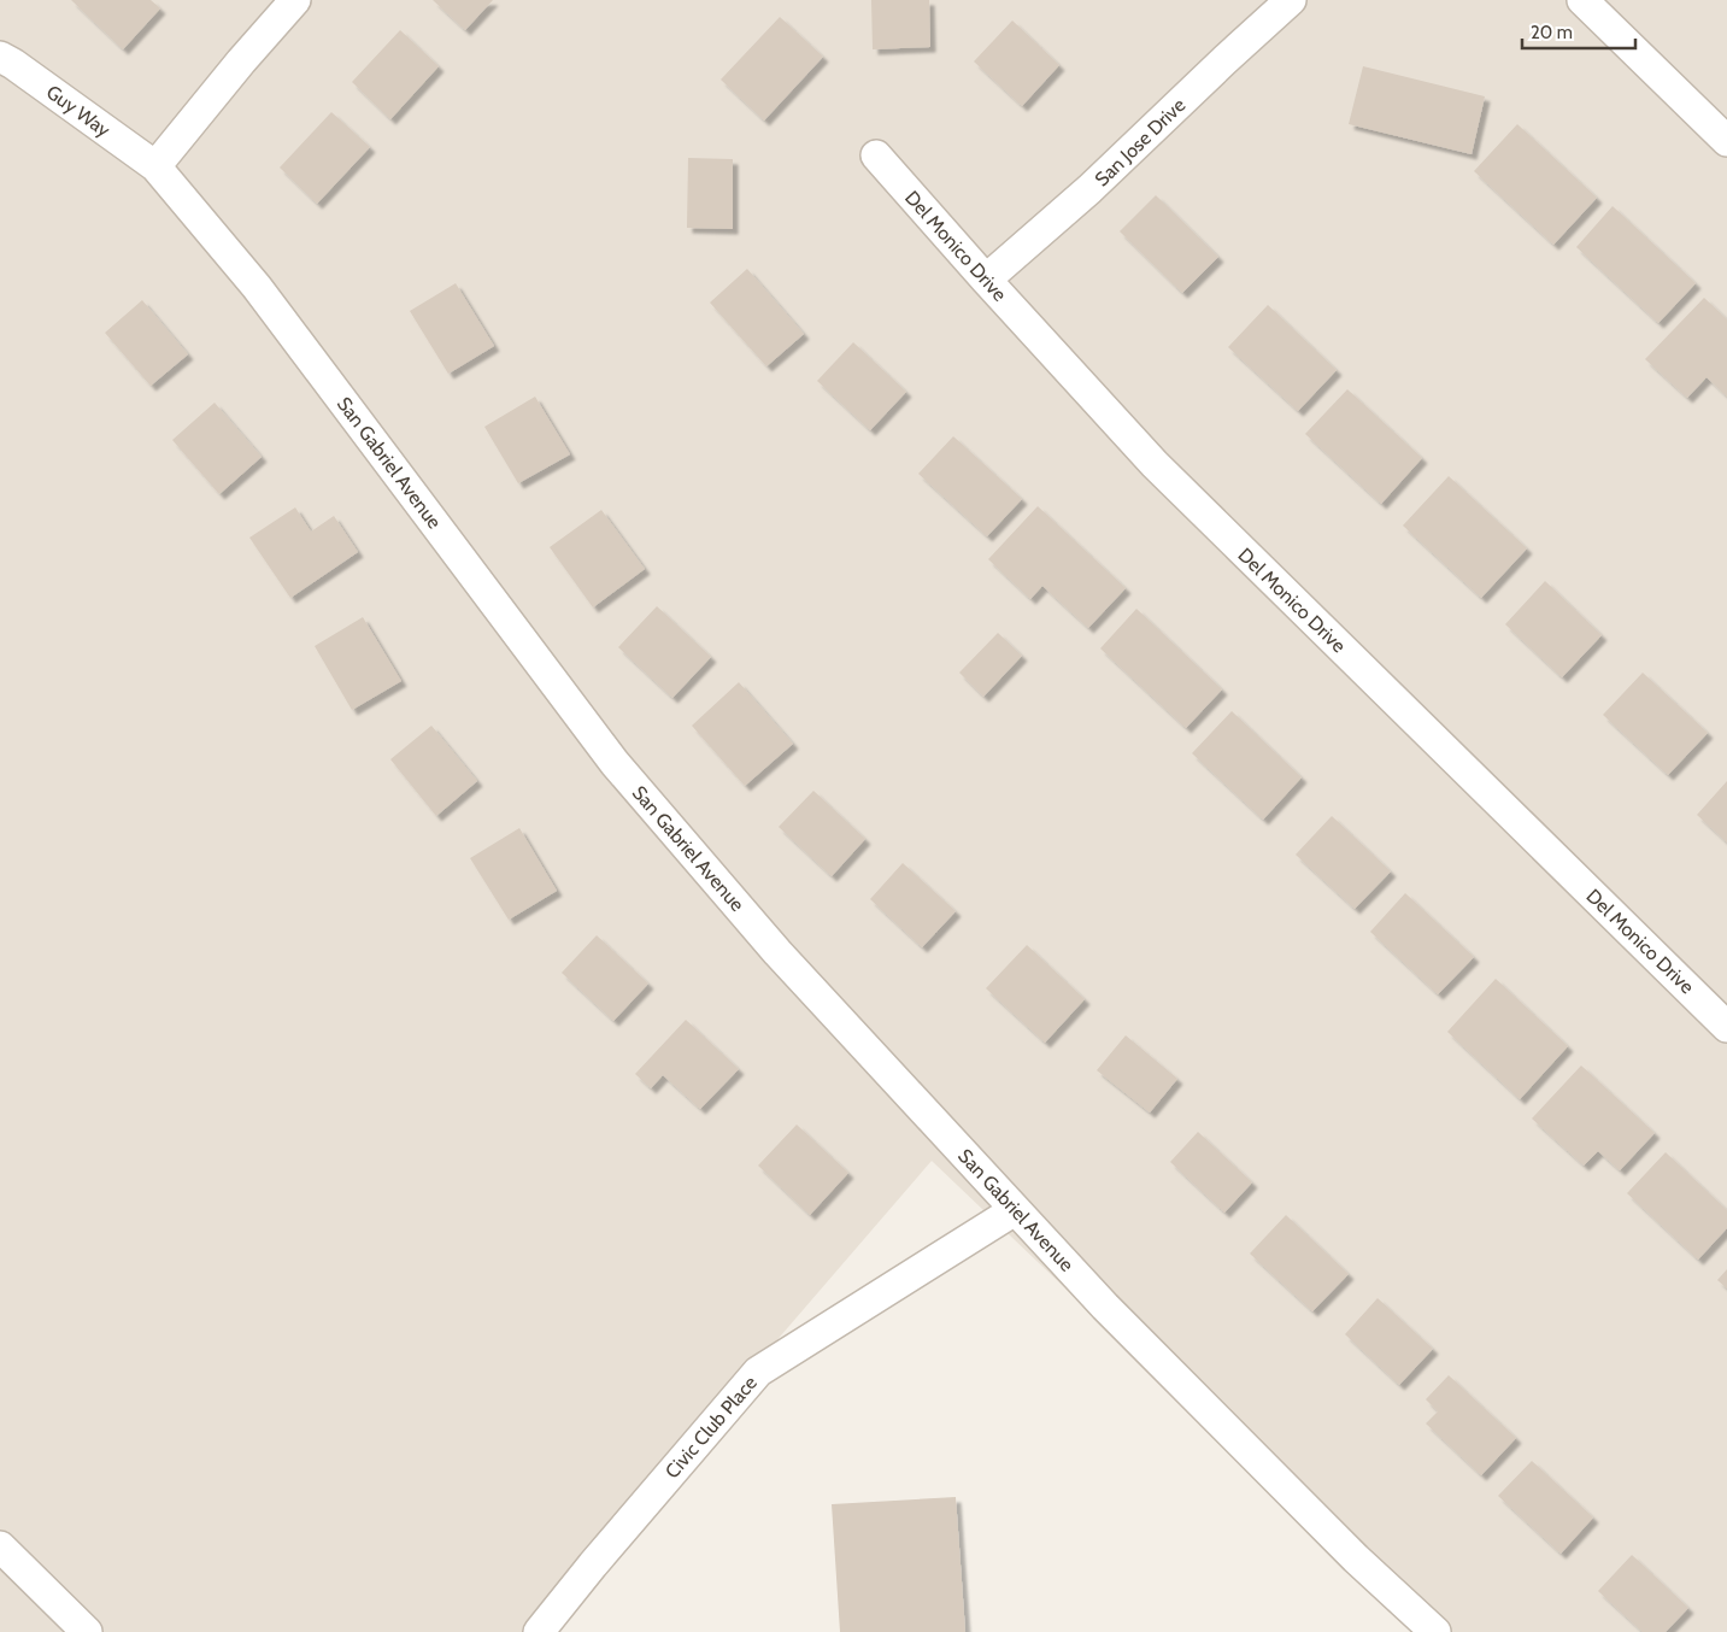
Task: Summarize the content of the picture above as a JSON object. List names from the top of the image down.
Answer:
{
  "streets": {
    "street": [
      "Guy Way",
      "San Jose Drive",
      "Del Monico Drive",
      "San Gabriel Avenue",
      "Civic Club Place"
    ]
  },
  "crossings": [
    ["Guy Way", "San Gabriel Avenue"],
    ["San Jose Drive", "Del Monico Drive"],
    ["San Gabriel Avenue", "Civic Club Place"]
  ],
  "scale_bar": "20 m"
}
